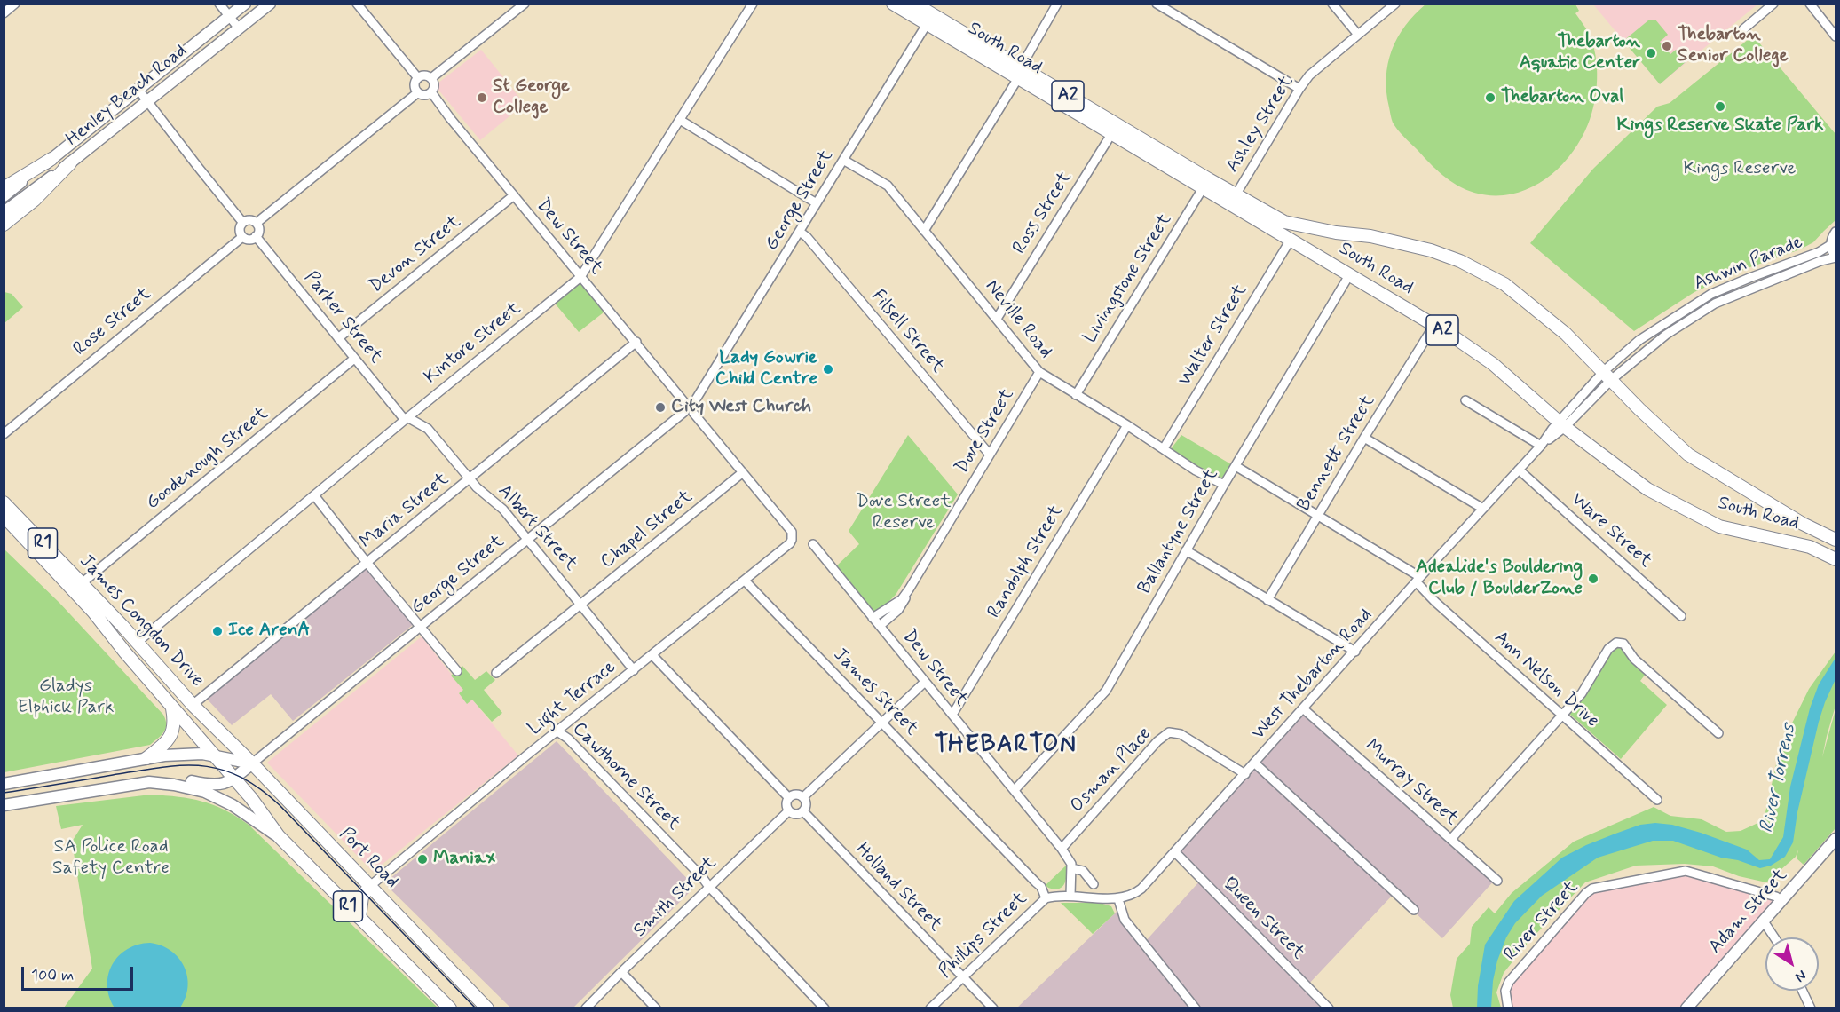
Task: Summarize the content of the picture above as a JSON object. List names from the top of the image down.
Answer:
{
  "streets": {
    "highway": [
      "South Road",
      "A2",
      "R1",
      "James Congdon Drive",
      "Port Road"
    ],
    "main road": ["Henley Beach Road", "Adam Street"],
    "street": [
      "Ashley Street",
      "George Street",
      "Ross Street",
      "Dew Street",
      "Devon Street",
      "Ashwin Parade",
      "Livingstone Street",
      "Parker Street",
      "Neville Road",
      "Rose Street",
      "Filsell Street",
      "Walter Street",
      "Kintore Street",
      "Dove Street",
      "Bennett Street",
      "Goodenough Street",
      "Maria Street",
      "Albert Street",
      "Chapel Street",
      "Ware Street",
      "Ballantyne Street",
      "Randolph Street",
      "West Thebarton Road",
      "Ann Nelson Drive",
      "James Street",
      "Light Terrace",
      "Osman Place",
      "Cawthorne Street",
      "Murray Street",
      "Holland Street",
      "Smith Street",
      "Queen Street",
      "River Street",
      "Phillips Street"
    ]
  },
  "crossings": [
    ["South Road", "Ashley Street"],
    ["South Road", "George Street"],
    ["South Road", "Ross Street"],
    ["South Road", "Ashwin Parade"],
    ["South Road", "Livingstone Street"],
    ["South Road", "Walter Street"],
    ["South Road", "Bennett Street"],
    ["South Road", "Ballantyne Street"],
    ["South Road", "West Thebarton Road"],
    ["George Street", "Dew Street"],
    ["George Street", "Neville Road"],
    ["George Street", "Filsell Street"],
    ["George Street", "Albert Street"],
    ["George Street", "James Congdon Drive"],
    ["George Street", "Port Road"],
    ["Ross Street", "Neville Road"],
    ["Dew Street", "Devon Street"],
    ["Dew Street", "Kintore Street"],
    ["Dew Street", "Dove Street"],
    ["Dew Street", "Maria Street"],
    ["Dew Street", "Ballantyne Street"],
    ["Dew Street", "Randolph Street"],
    ["Dew Street", "Osman Place"],
    ["Devon Street", "Parker Street"],
    ["Ashwin Parade", "West Thebarton Road"],
    ["Livingstone Street", "Neville Road"],
    ["Parker Street", "Rose Street"],
    ["Parker Street", "Kintore Street"],
    ["Parker Street", "Goodenough Street"],
    ["Parker Street", "Albert Street"],
    ["Neville Road", "Walter Street"],
    ["Neville Road", "Dove Street"],
    ["Neville Road", "Ballantyne Street"],
    ["Neville Road", "Randolph Street"],
    ["Filsell Street", "Dove Street"],
    ["Kintore Street", "Albert Street"],
    ["Kintore Street", "James Congdon Drive"],
    ["Bennett Street", "Ann Nelson Drive"],
    ["Goodenough Street", "James Congdon Drive"],
    ["Maria Street", "Albert Street"],
    ["Maria Street", "James Congdon Drive"],
    ["Albert Street", "Chapel Street"],
    ["Albert Street", "Light Terrace"],
    ["Chapel Street", "Light Terrace"],
    ["Ware Street", "West Thebarton Road"],
    ["Ballantyne Street", "Ann Nelson Drive"],
    ["R1", "James Congdon Drive"],
    ["James Congdon Drive", "Port Road"],
    ["West Thebarton Road", "Ann Nelson Drive"],
    ["West Thebarton Road", "Osman Place"],
    ["West Thebarton Road", "Murray Street"],
    ["West Thebarton Road", "Queen Street"],
    ["West Thebarton Road", "Phillips Street"],
    ["James Street", "Light Terrace"],
    ["James Street", "Phillips Street"],
    ["Light Terrace", "Cawthorne Street"],
    ["Light Terrace", "Port Road"],
    ["Cawthorne Street", "Smith Street"],
    ["Holland Street", "Smith Street"],
    ["Holland Street", "Phillips Street"],
    ["Adam Street", "River Street"]
  ],
  "districts": ["THEBARTON"],
  "water": ["River Torrens"],
  "parks": [
    "Kings Reserve",
    "Dove Street Reserve",
    "Gladys Elphick Park",
    "SA Police Road Safety Centre"
  ],
  "places": [
    "Thebarton Senior College",
    "Thebarton Aquatic Center",
    "St George College",
    "Thebarton Oval",
    "Kings Reserve Skate Park",
    "Lady Gowrie Child Centre",
    "City West Church",
    "Adealide's Bouldering Club / BoulderZone",
    "Ice ArenA",
    "Maniax"
  ],
  "scale_bar": "100 m",
  "north": "bottom right"
}
